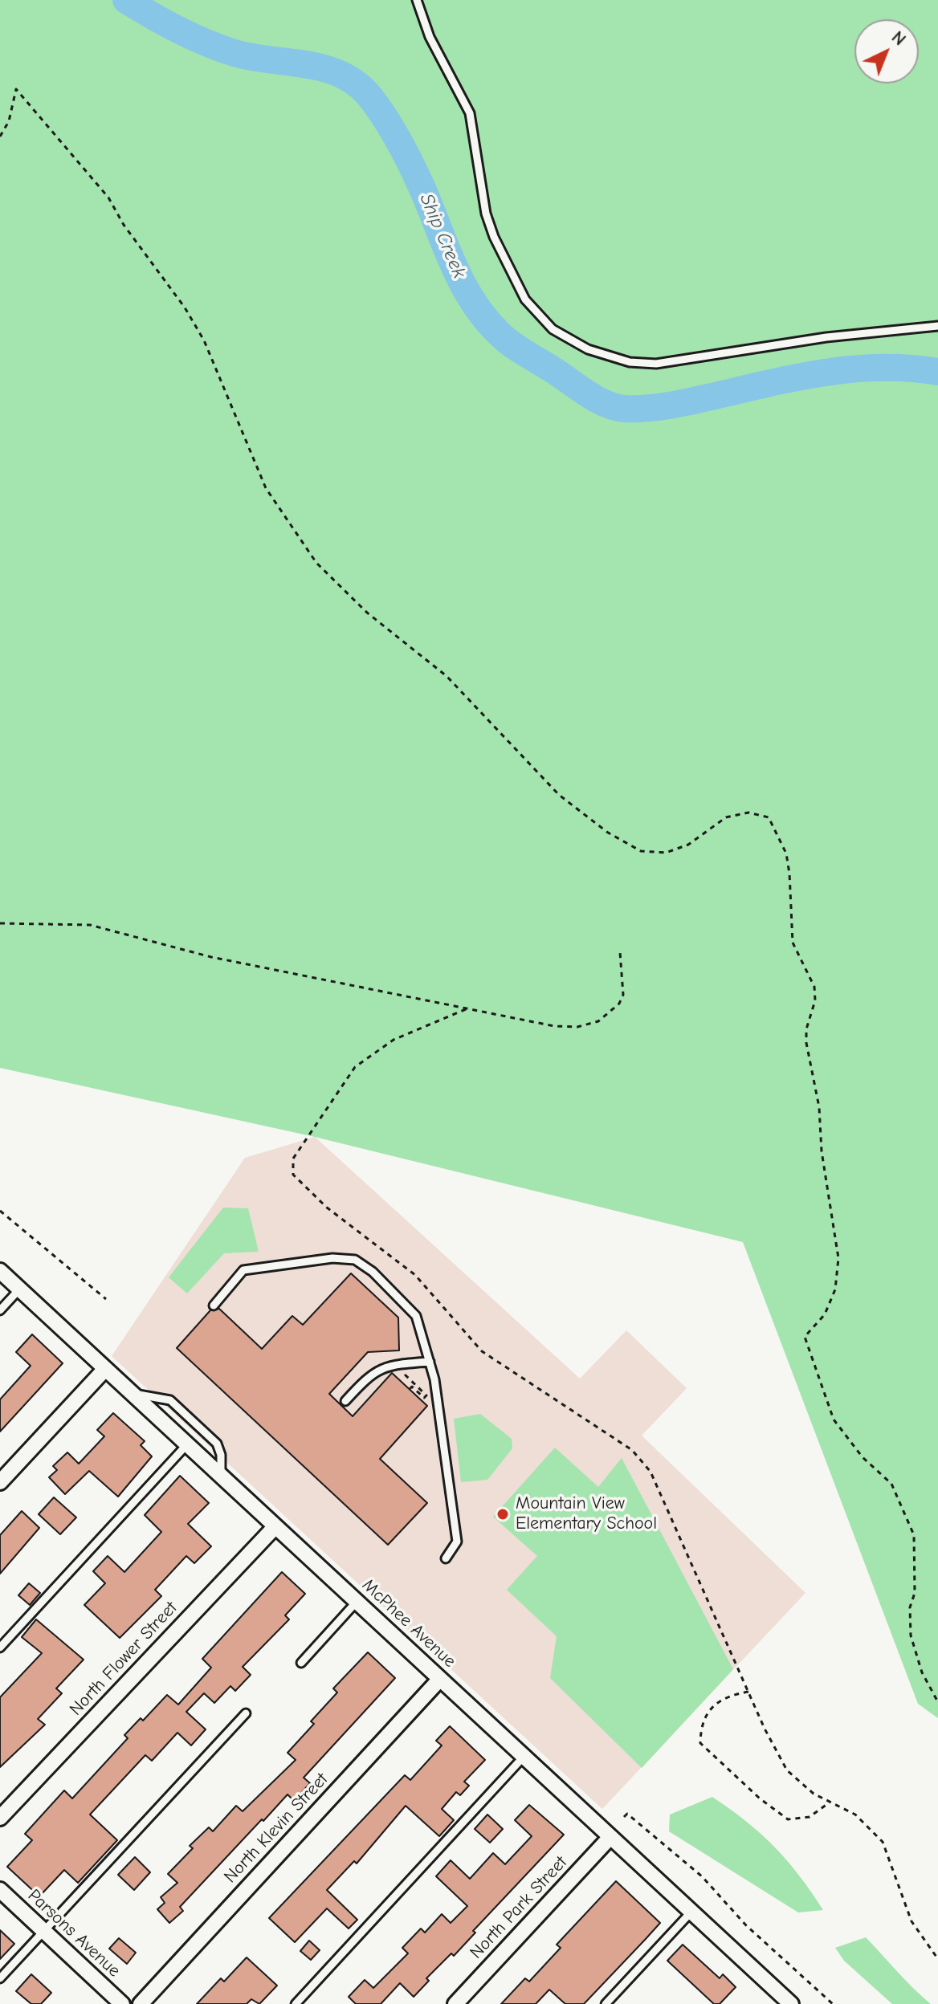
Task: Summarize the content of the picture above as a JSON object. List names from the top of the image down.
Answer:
{
  "streets": {
    "street": [
      "McPhee Avenue",
      "North Flower Street",
      "North Klevin Street",
      "North Park Street",
      "Parsons Avenue"
    ]
  },
  "crossings": [
    ["McPhee Avenue", "North Flower Street"],
    ["McPhee Avenue", "North Klevin Street"],
    ["McPhee Avenue", "North Park Street"]
  ],
  "water": ["Ship Creek"],
  "places": ["Mountain View Elementary School"],
  "north": "top right"
}
